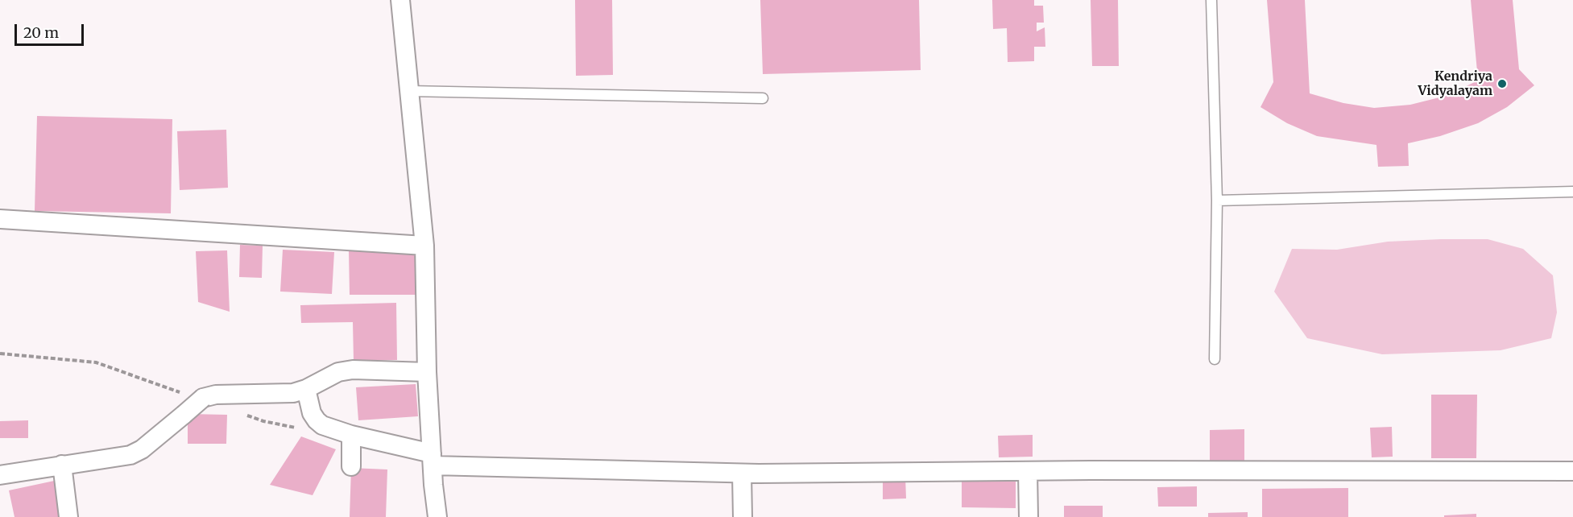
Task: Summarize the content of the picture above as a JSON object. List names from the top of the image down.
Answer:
{
  "places": ["Kendriya Vidyalayam"],
  "scale_bar": "20 m"
}
